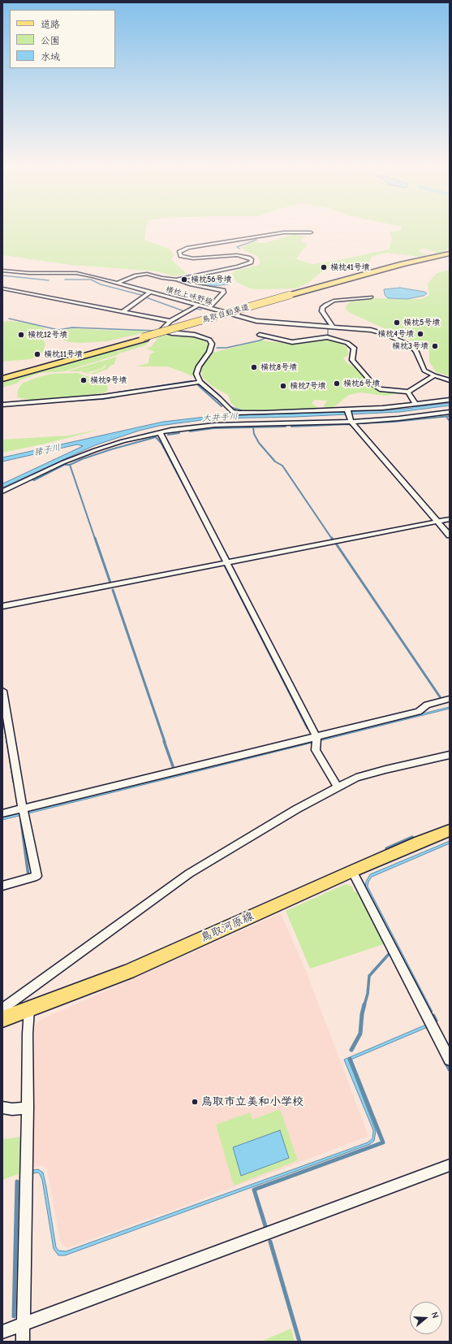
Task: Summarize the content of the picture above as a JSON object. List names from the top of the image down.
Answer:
{
  "streets": {
    "highway": ["鳥取自動車道"],
    "main road": ["鳥取河原線"],
    "street": ["横枕上味野線"]
  },
  "water": ["大井手川", "猪子川"],
  "places": [
    "横枕41号墳",
    "横枕56号墳",
    "横枕5号墳",
    "横枕4号墳",
    "横枕12号墳",
    "横枕3号墳",
    "横枕11号墳",
    "横枕8号墳",
    "横枕9号墳",
    "横枕6号墳",
    "横枕7号墳",
    "鳥取市立美和小学校"
  ],
  "legend": ["道路", "公園", "水域"],
  "north": "right"
}
